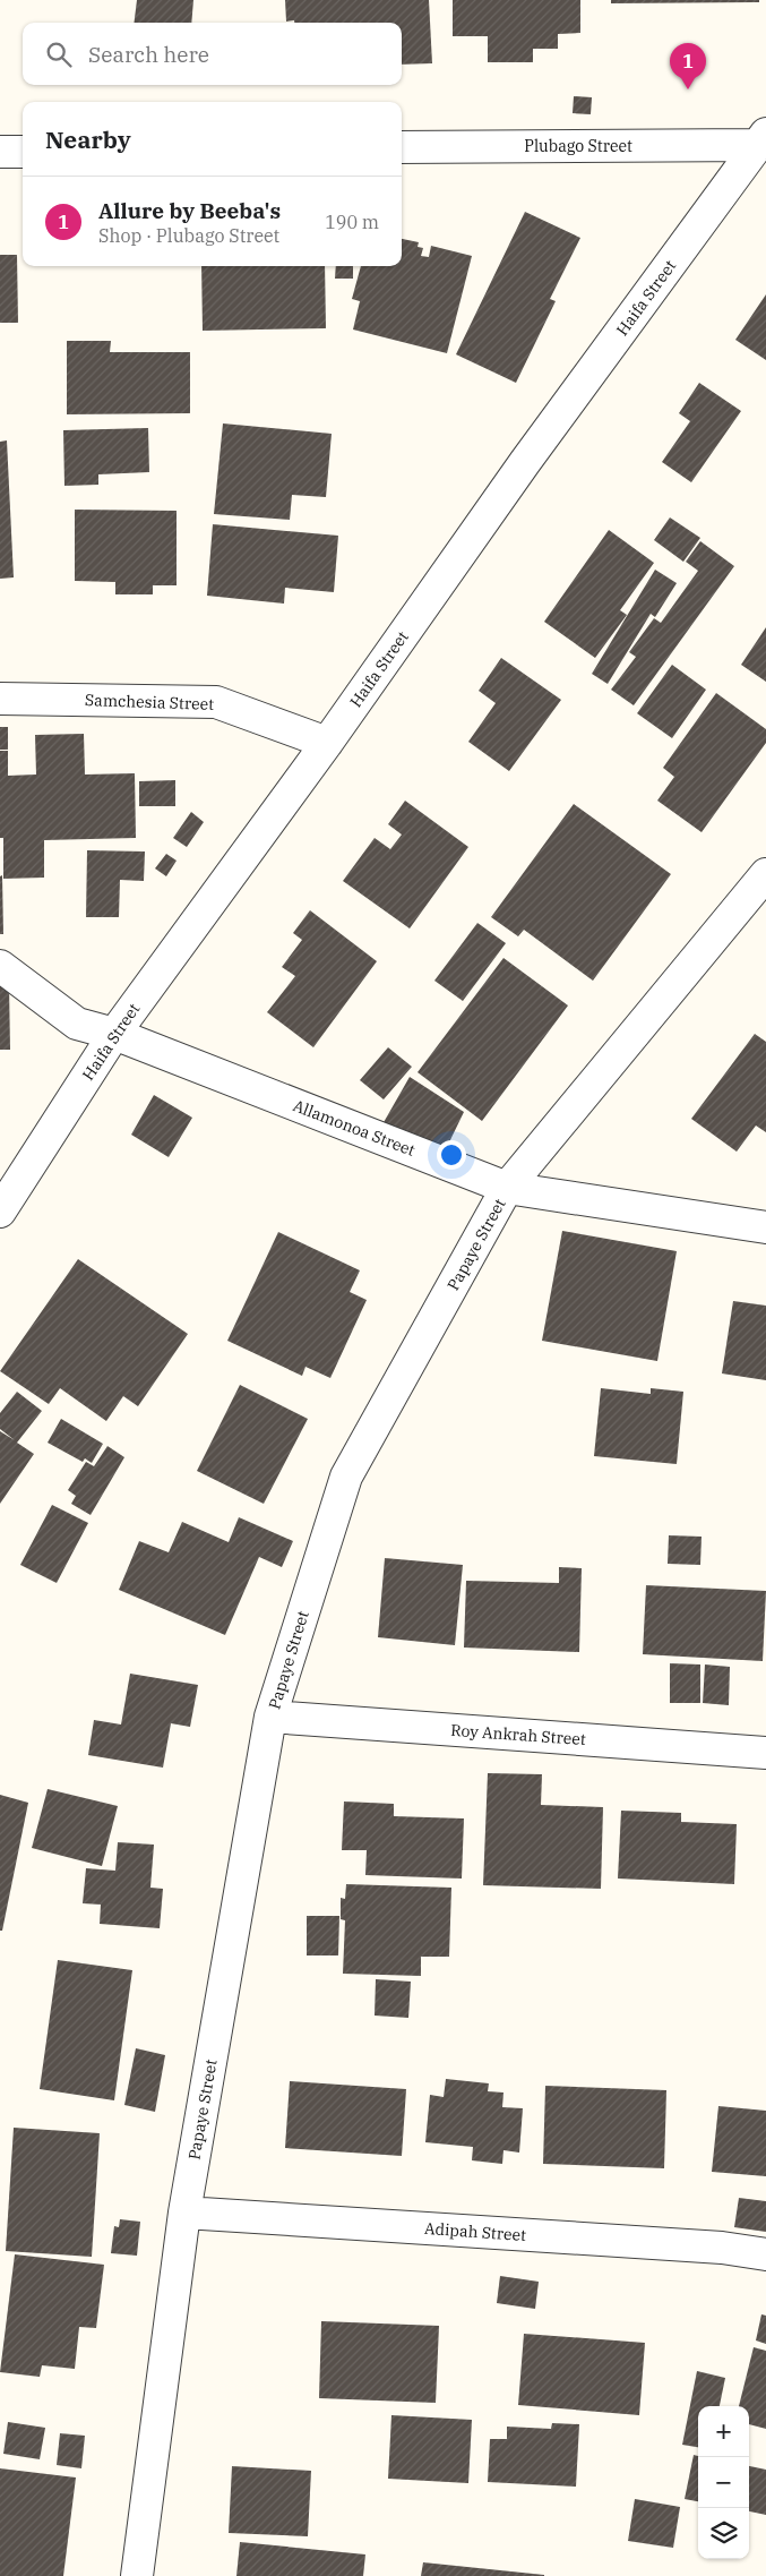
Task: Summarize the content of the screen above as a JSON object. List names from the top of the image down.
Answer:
{
  "streets": {
    "street": [
      "Plubago Street",
      "Haifa Street",
      "Samchesia Street",
      "Allamonoa Street",
      "Papaye Street",
      "Roy Ankrah Street",
      "Adipah Street"
    ]
  },
  "crossings": [
    ["Plubago Street", "Haifa Street"],
    ["Haifa Street", "Samchesia Street"],
    ["Haifa Street", "Allamonoa Street"],
    ["Allamonoa Street", "Papaye Street"],
    ["Papaye Street", "Roy Ankrah Street"],
    ["Papaye Street", "Adipah Street"]
  ],
  "page": {
    "search": "Search here",
    "pins": "1",
    "heading": "Nearby",
    "list": [
      {
        "mark": "1",
        "name": "Allure by Beeba's",
        "note": "Shop · Plubago Street",
        "value": "190 m"
      }
    ],
    "map_buttons": ["+", "−"]
  }
}
